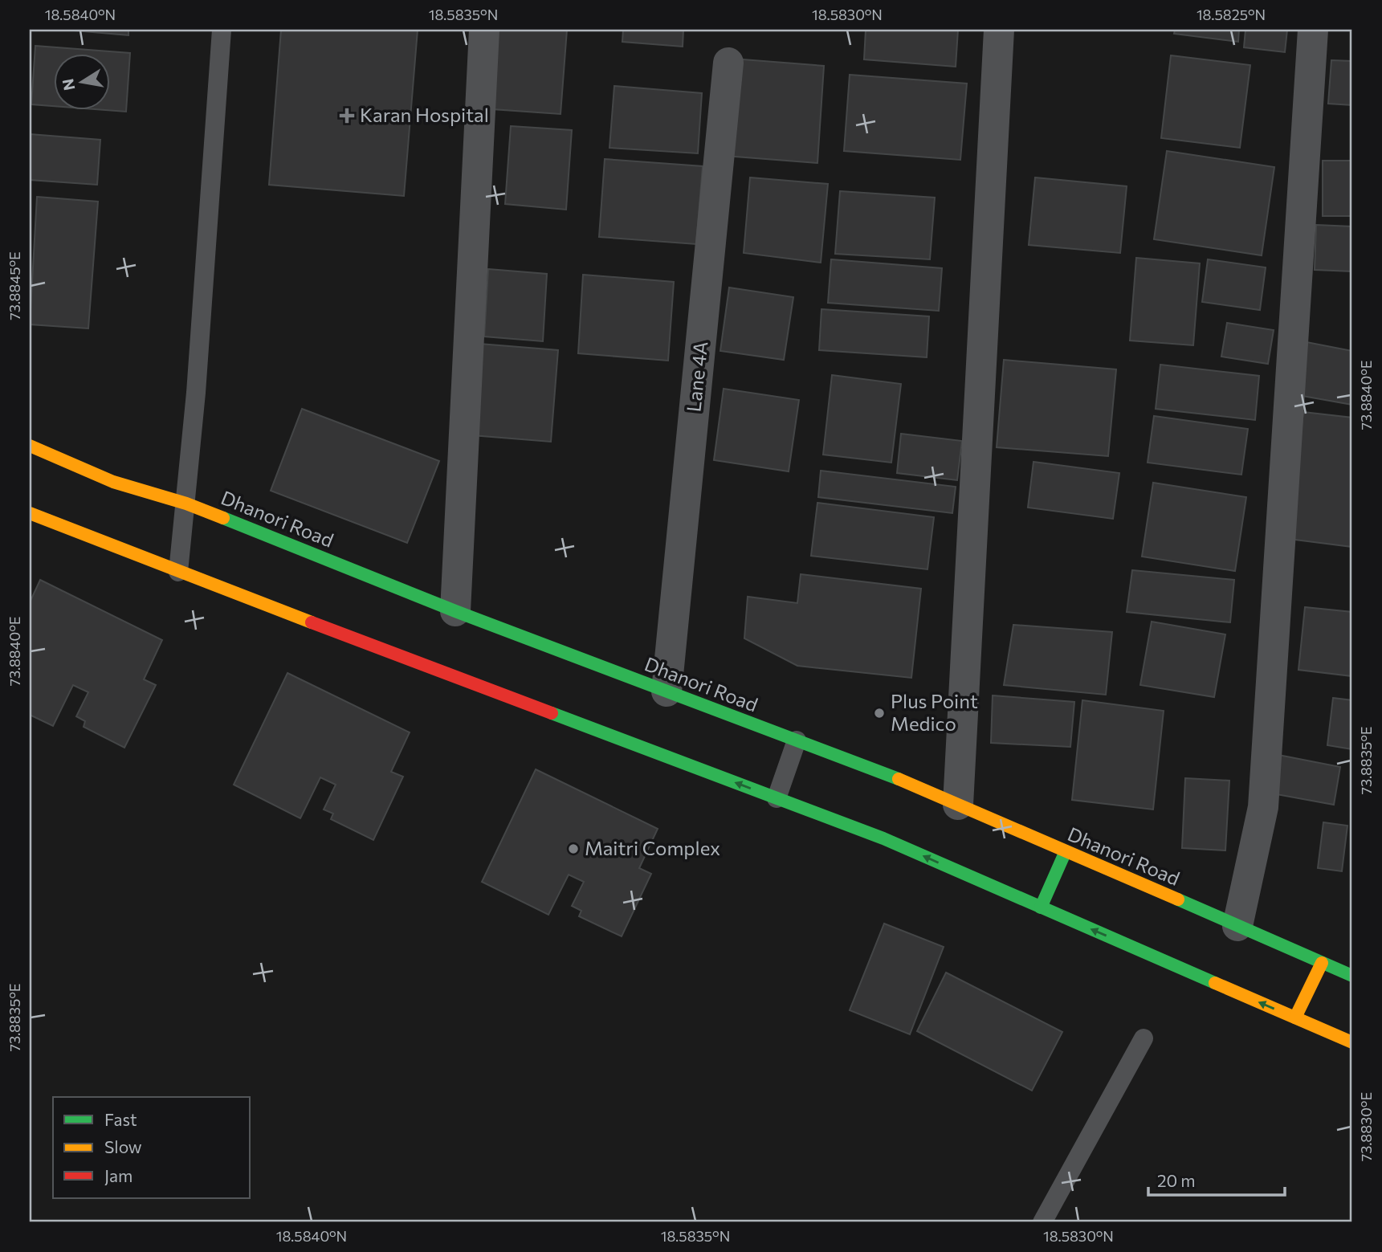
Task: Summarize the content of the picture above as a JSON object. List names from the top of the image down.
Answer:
{
  "streets": {
    "main road": ["Dhanori Road"],
    "street": ["Lane 4A"]
  },
  "crossings": [
    ["Lane 4A", "Dhanori Road"]
  ],
  "places": {
    "health": ["Karan Hospital"],
    "other": ["Plus Point Medico", "Maitri Complex"]
  },
  "legend": ["Fast", "Slow", "Jam"],
  "scale_bar": "20 m",
  "north": "left",
  "coordinates": [
    "18.5840°N",
    "18.5835°N",
    "18.5830°N",
    "18.5825°N",
    "73.8845°E",
    "73.8840°E",
    "73.8835°E",
    "73.8830°E"
  ]
}
